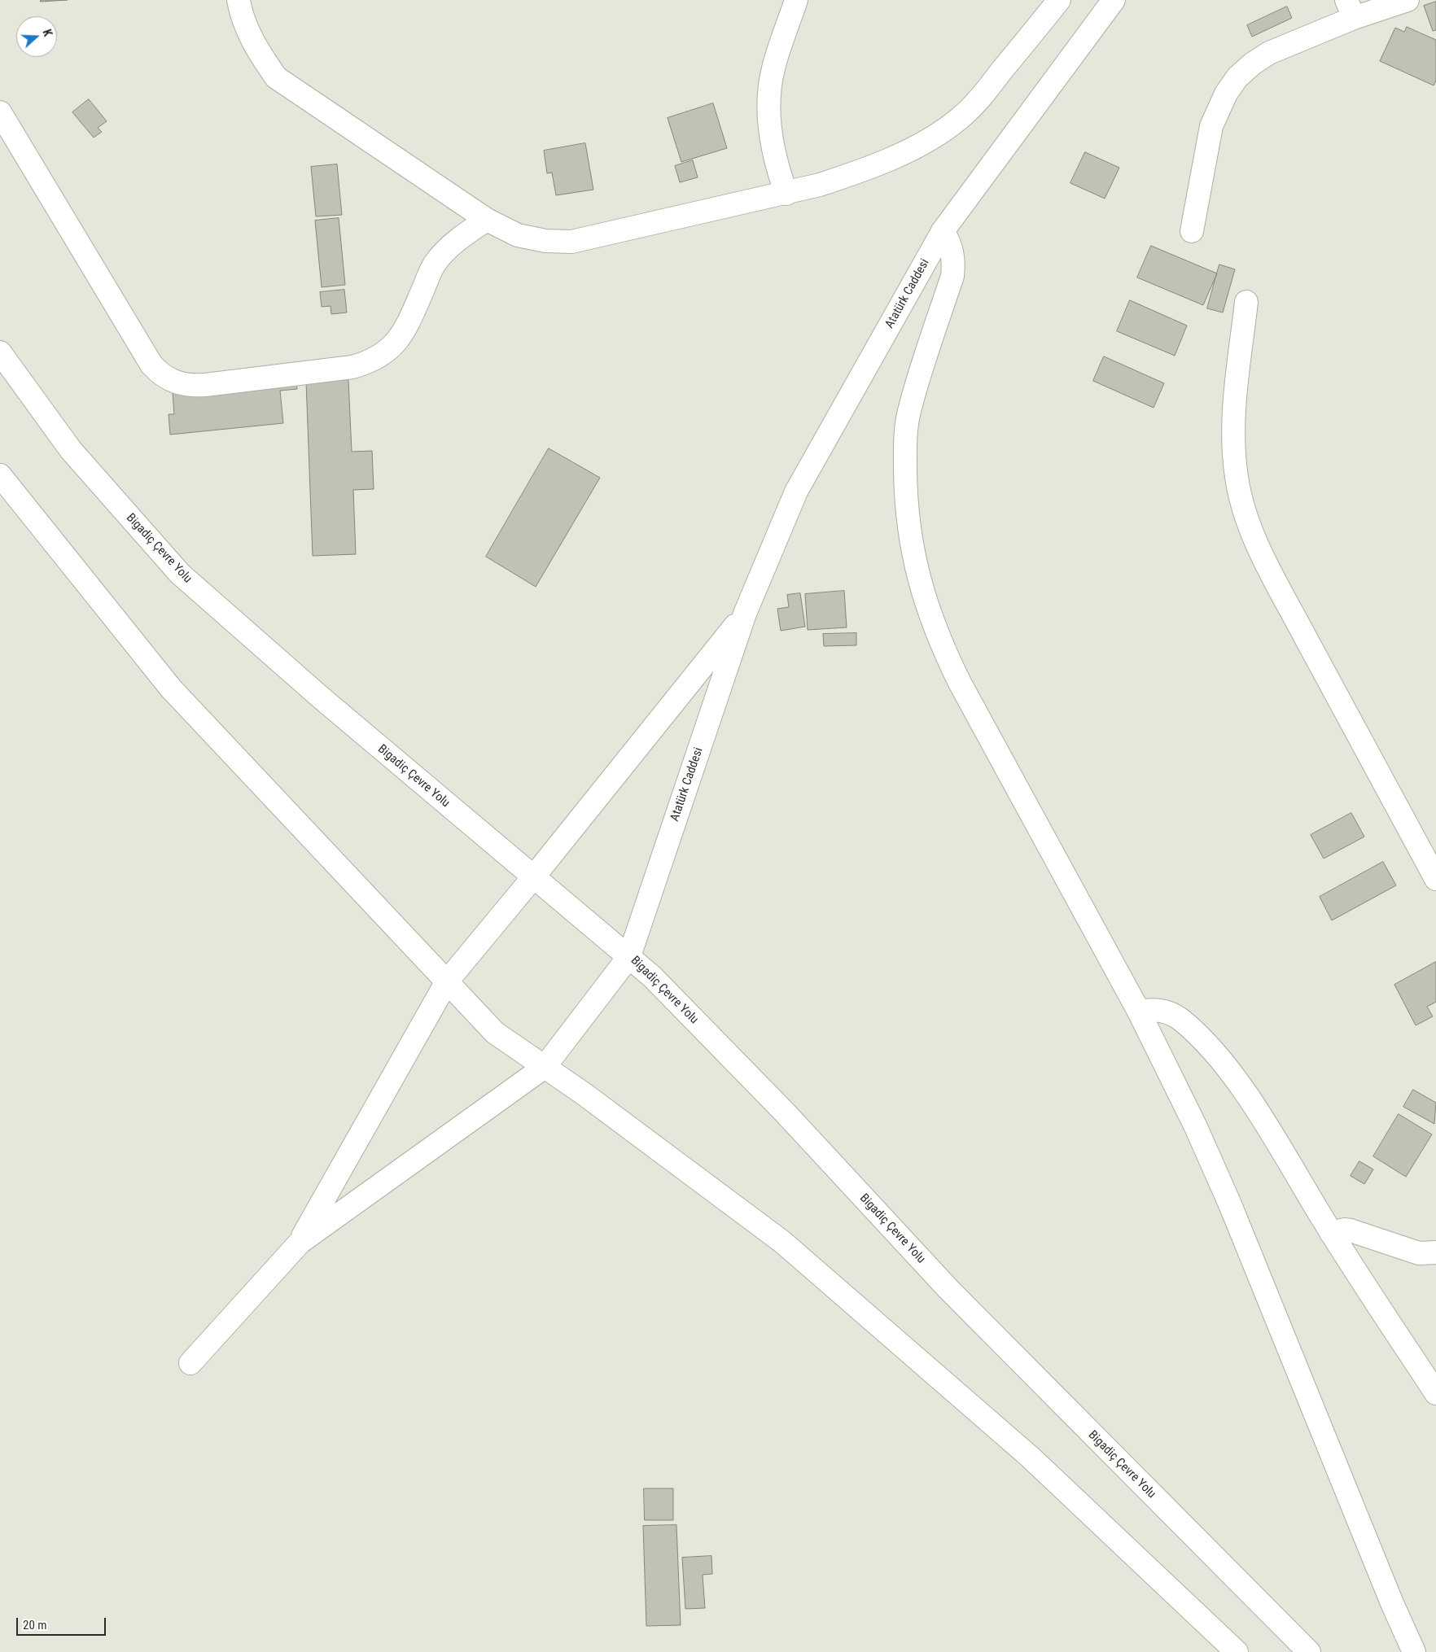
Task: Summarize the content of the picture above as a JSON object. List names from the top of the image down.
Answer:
{
  "streets": {
    "main road": ["Atatürk Caddesi", "Bigadiç Çevre Yolu"]
  },
  "crossings": [
    ["Atatürk Caddesi", "Bigadiç Çevre Yolu"]
  ],
  "scale_bar": "20 m",
  "north": "right"
}
